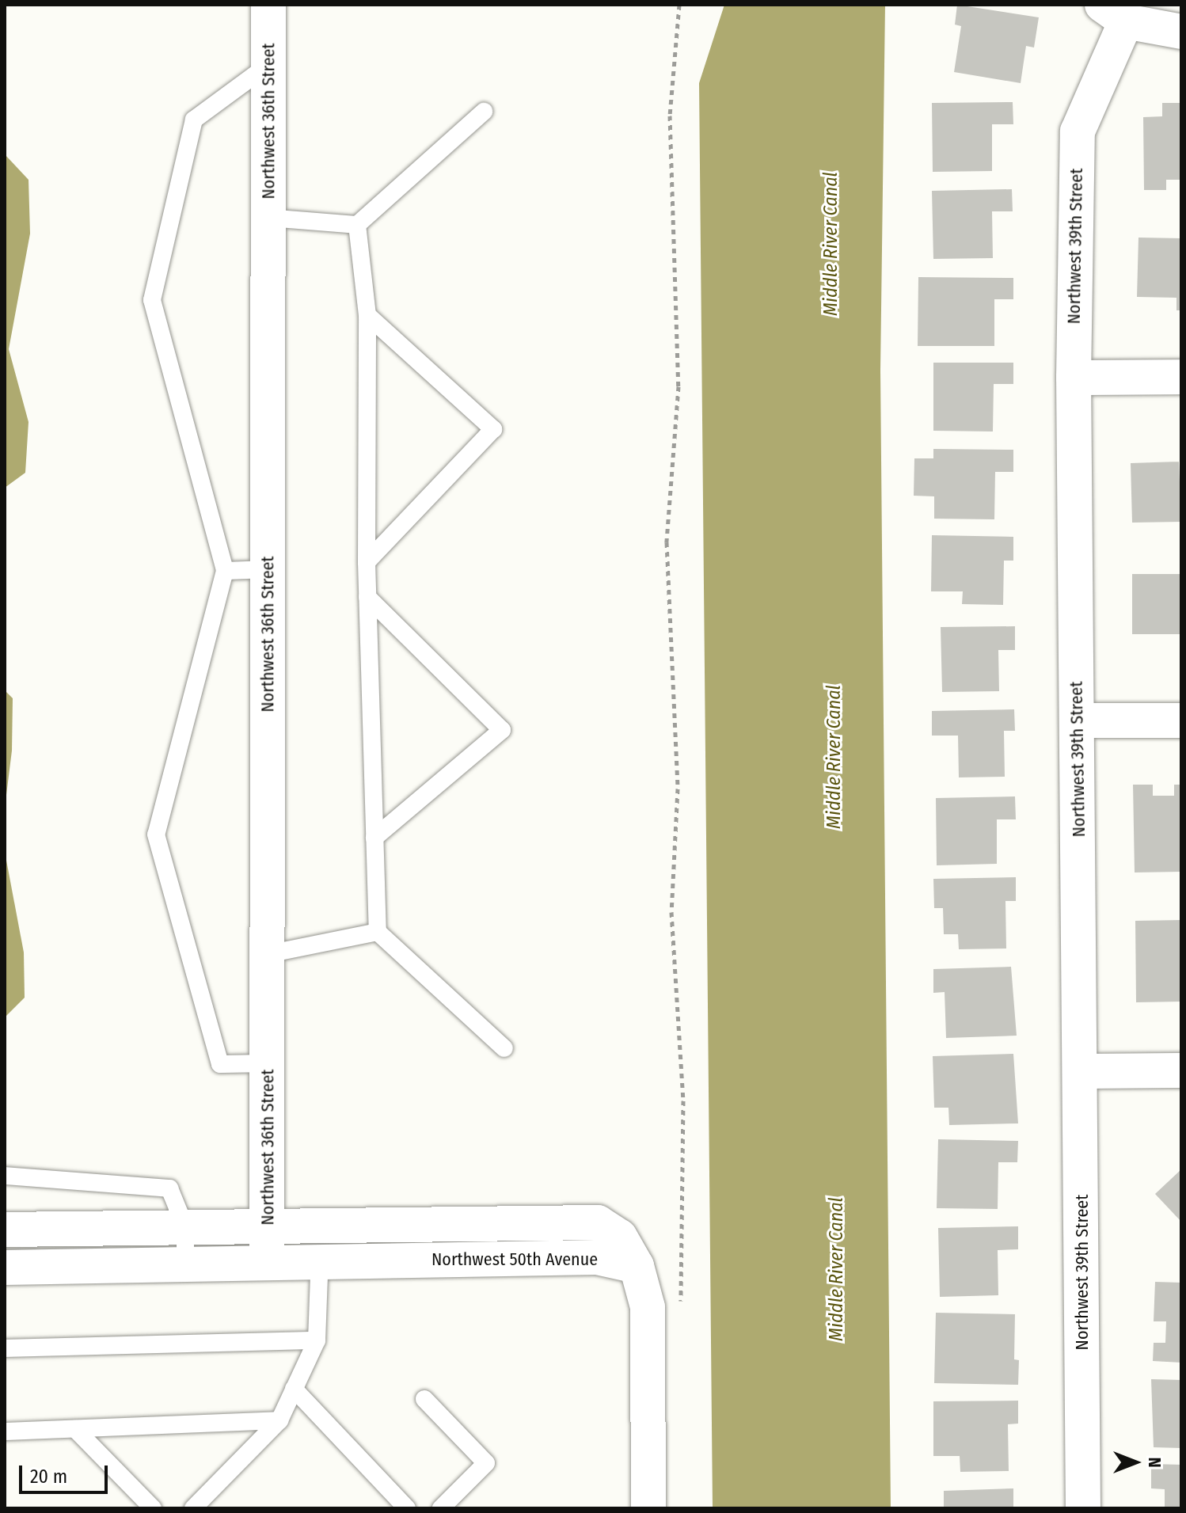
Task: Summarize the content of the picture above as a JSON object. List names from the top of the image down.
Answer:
{
  "streets": {
    "street": ["Northwest 36th Street", "Northwest 39th Street", "Northwest 50th Avenue"]
  },
  "crossings": [
    ["Northwest 36th Street", "Northwest 50th Avenue"]
  ],
  "water": ["Middle River Canal"],
  "scale_bar": "20 m",
  "north": "right"
}
